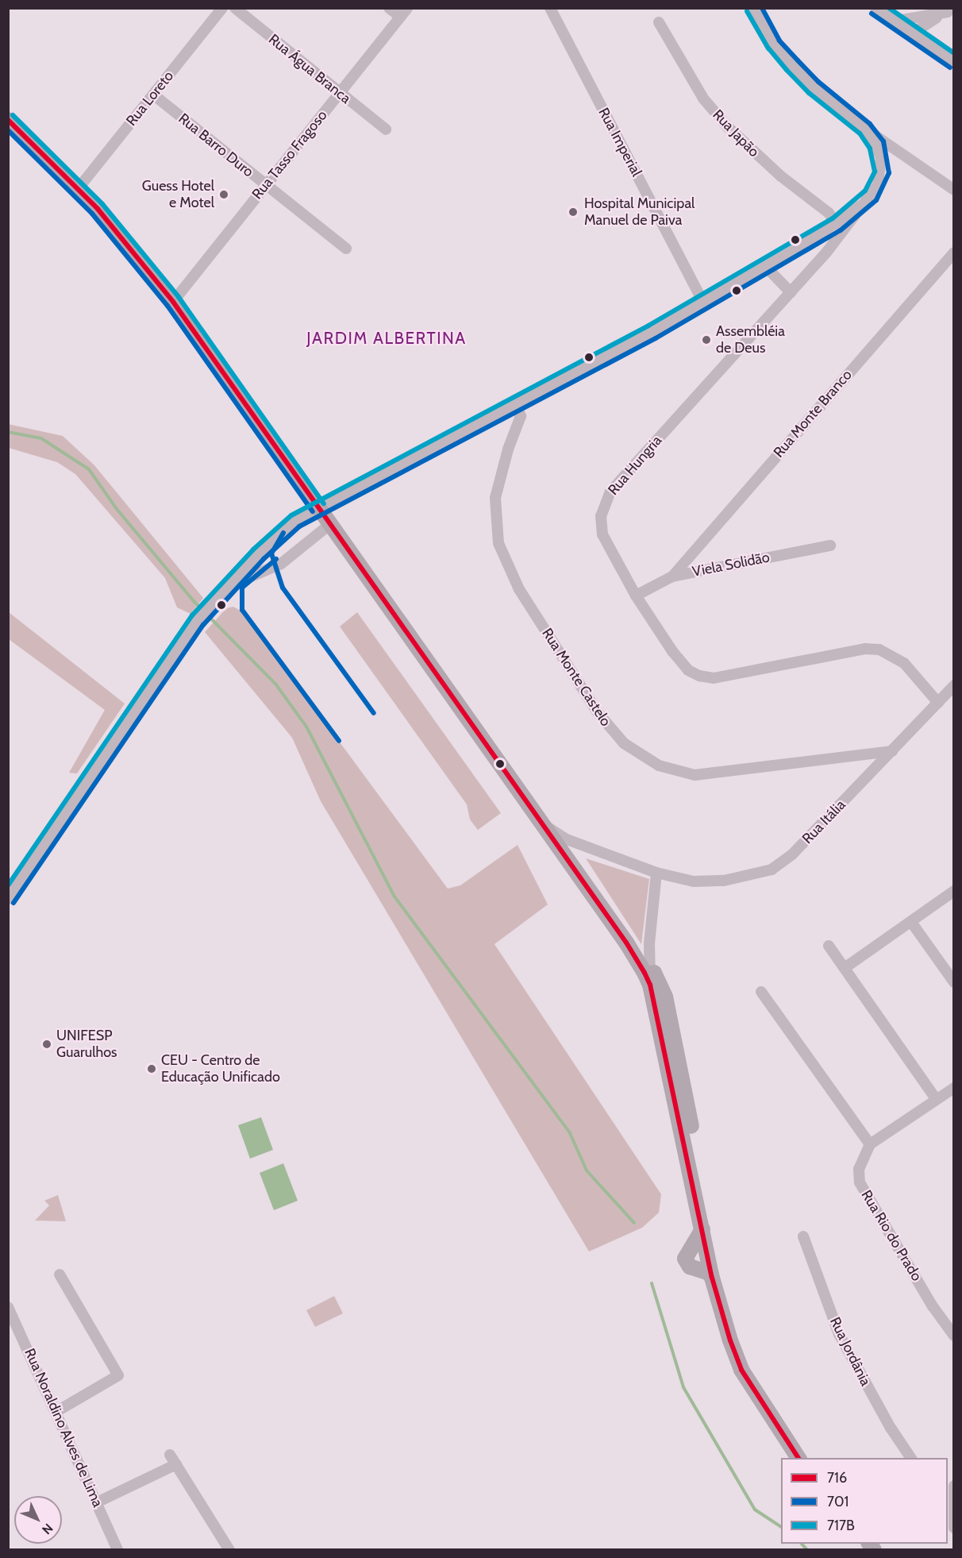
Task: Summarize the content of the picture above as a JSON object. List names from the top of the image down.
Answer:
{
  "streets": {
    "street": [
      "Rua Água Branca",
      "Rua Loreto",
      "Rua Japão",
      "Rua Imperial",
      "Rua Barro Duro",
      "Rua Tasso Fragoso",
      "Rua Monte Branco",
      "Rua Hungria",
      "Viela Solidão",
      "Rua Monte Castelo",
      "Rua Itália",
      "Rua Rio do Prado",
      "Rua Jordânia",
      "Rua Noraldino Alves de Lima"
    ]
  },
  "crossings": [
    ["Rua Água Branca", "Rua Tasso Fragoso"],
    ["Rua Loreto", "Rua Barro Duro"],
    ["Rua Barro Duro", "Rua Tasso Fragoso"],
    ["Rua Monte Branco", "Viela Solidão"],
    ["Rua Hungria", "Viela Solidão"],
    ["Rua Hungria", "Rua Itália"],
    ["Rua Monte Castelo", "Rua Itália"]
  ],
  "districts": ["JARDIM ALBERTINA"],
  "places": [
    "Guess Hotel e Motel",
    "Hospital Municipal Manuel de Paiva",
    "Assembléia de Deus",
    "UNIFESP Guarulhos",
    "CEU - Centro de Educação Unificado"
  ],
  "lines": ["transit line 701", "transit line 717B", "transit line 716"],
  "legend": ["716", "701", "717B"],
  "north": "bottom right"
}
